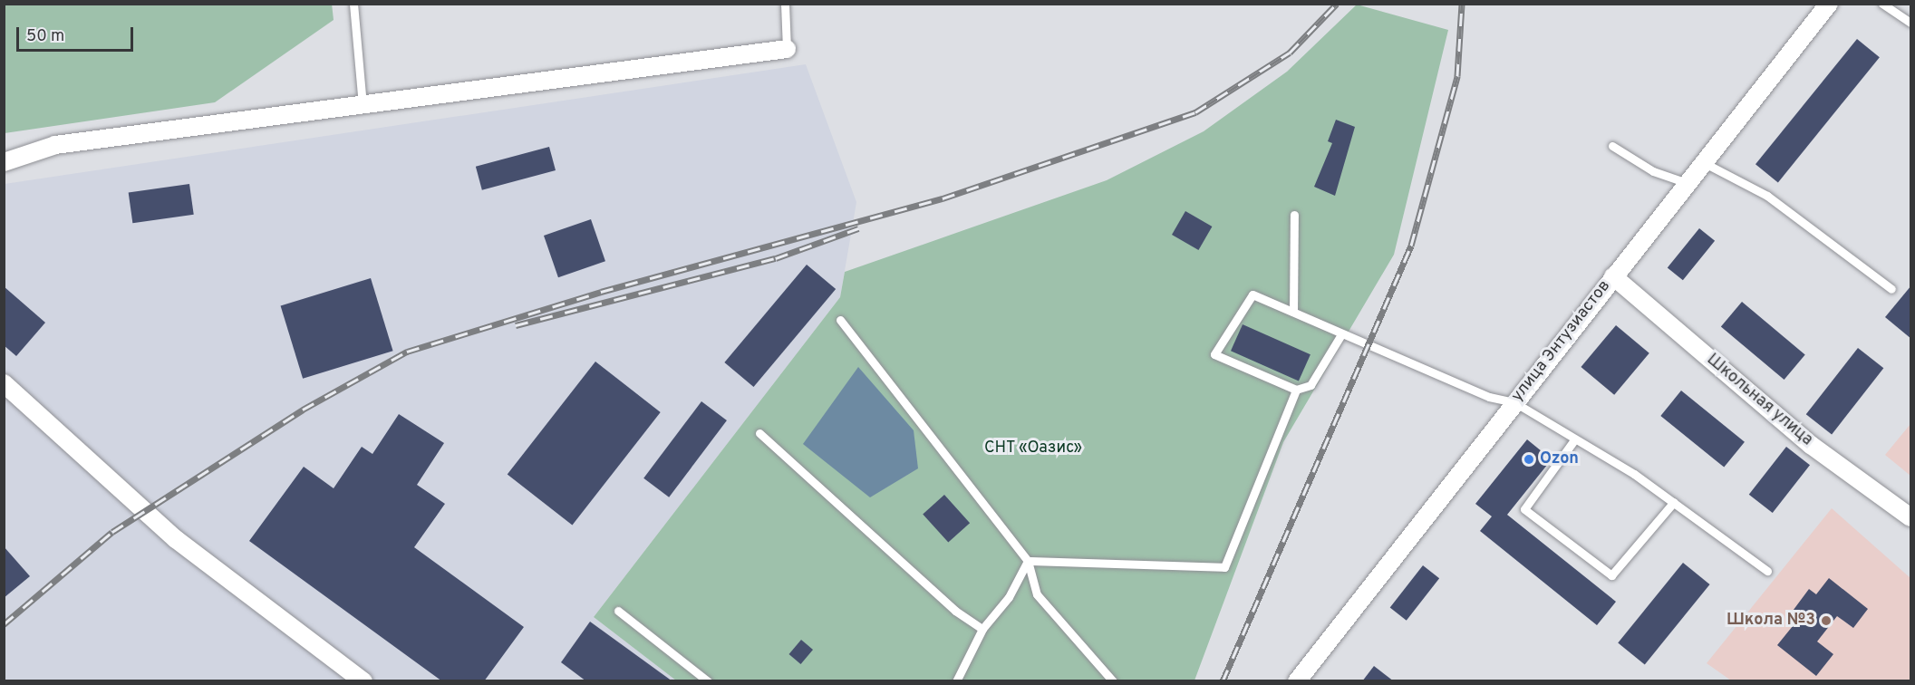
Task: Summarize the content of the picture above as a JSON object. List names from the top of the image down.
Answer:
{
  "streets": {
    "street": ["улица Энтузиастов", "Школьная улица"]
  },
  "crossings": [
    ["улица Энтузиастов", "Школьная улица"]
  ],
  "parks": ["СНТ «Оазис»"],
  "places": ["Ozon", "Школа №3"],
  "scale_bar": "50 m"
}
